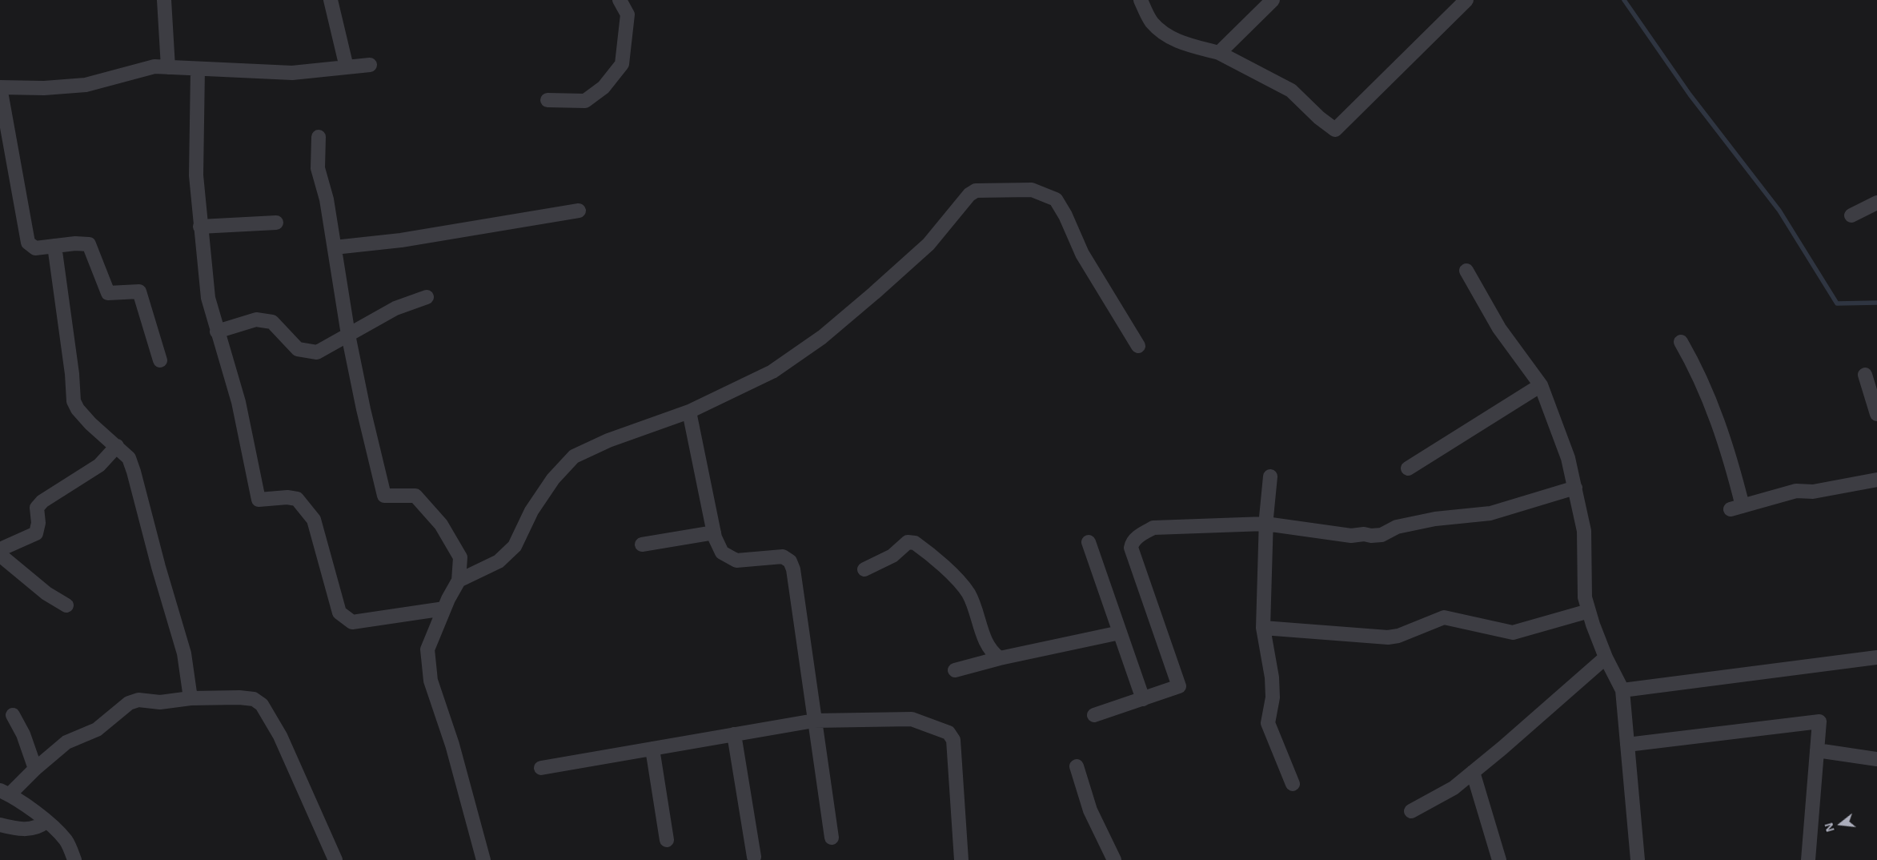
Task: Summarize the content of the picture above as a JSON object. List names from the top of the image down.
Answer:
{
  "north": "left"
}
